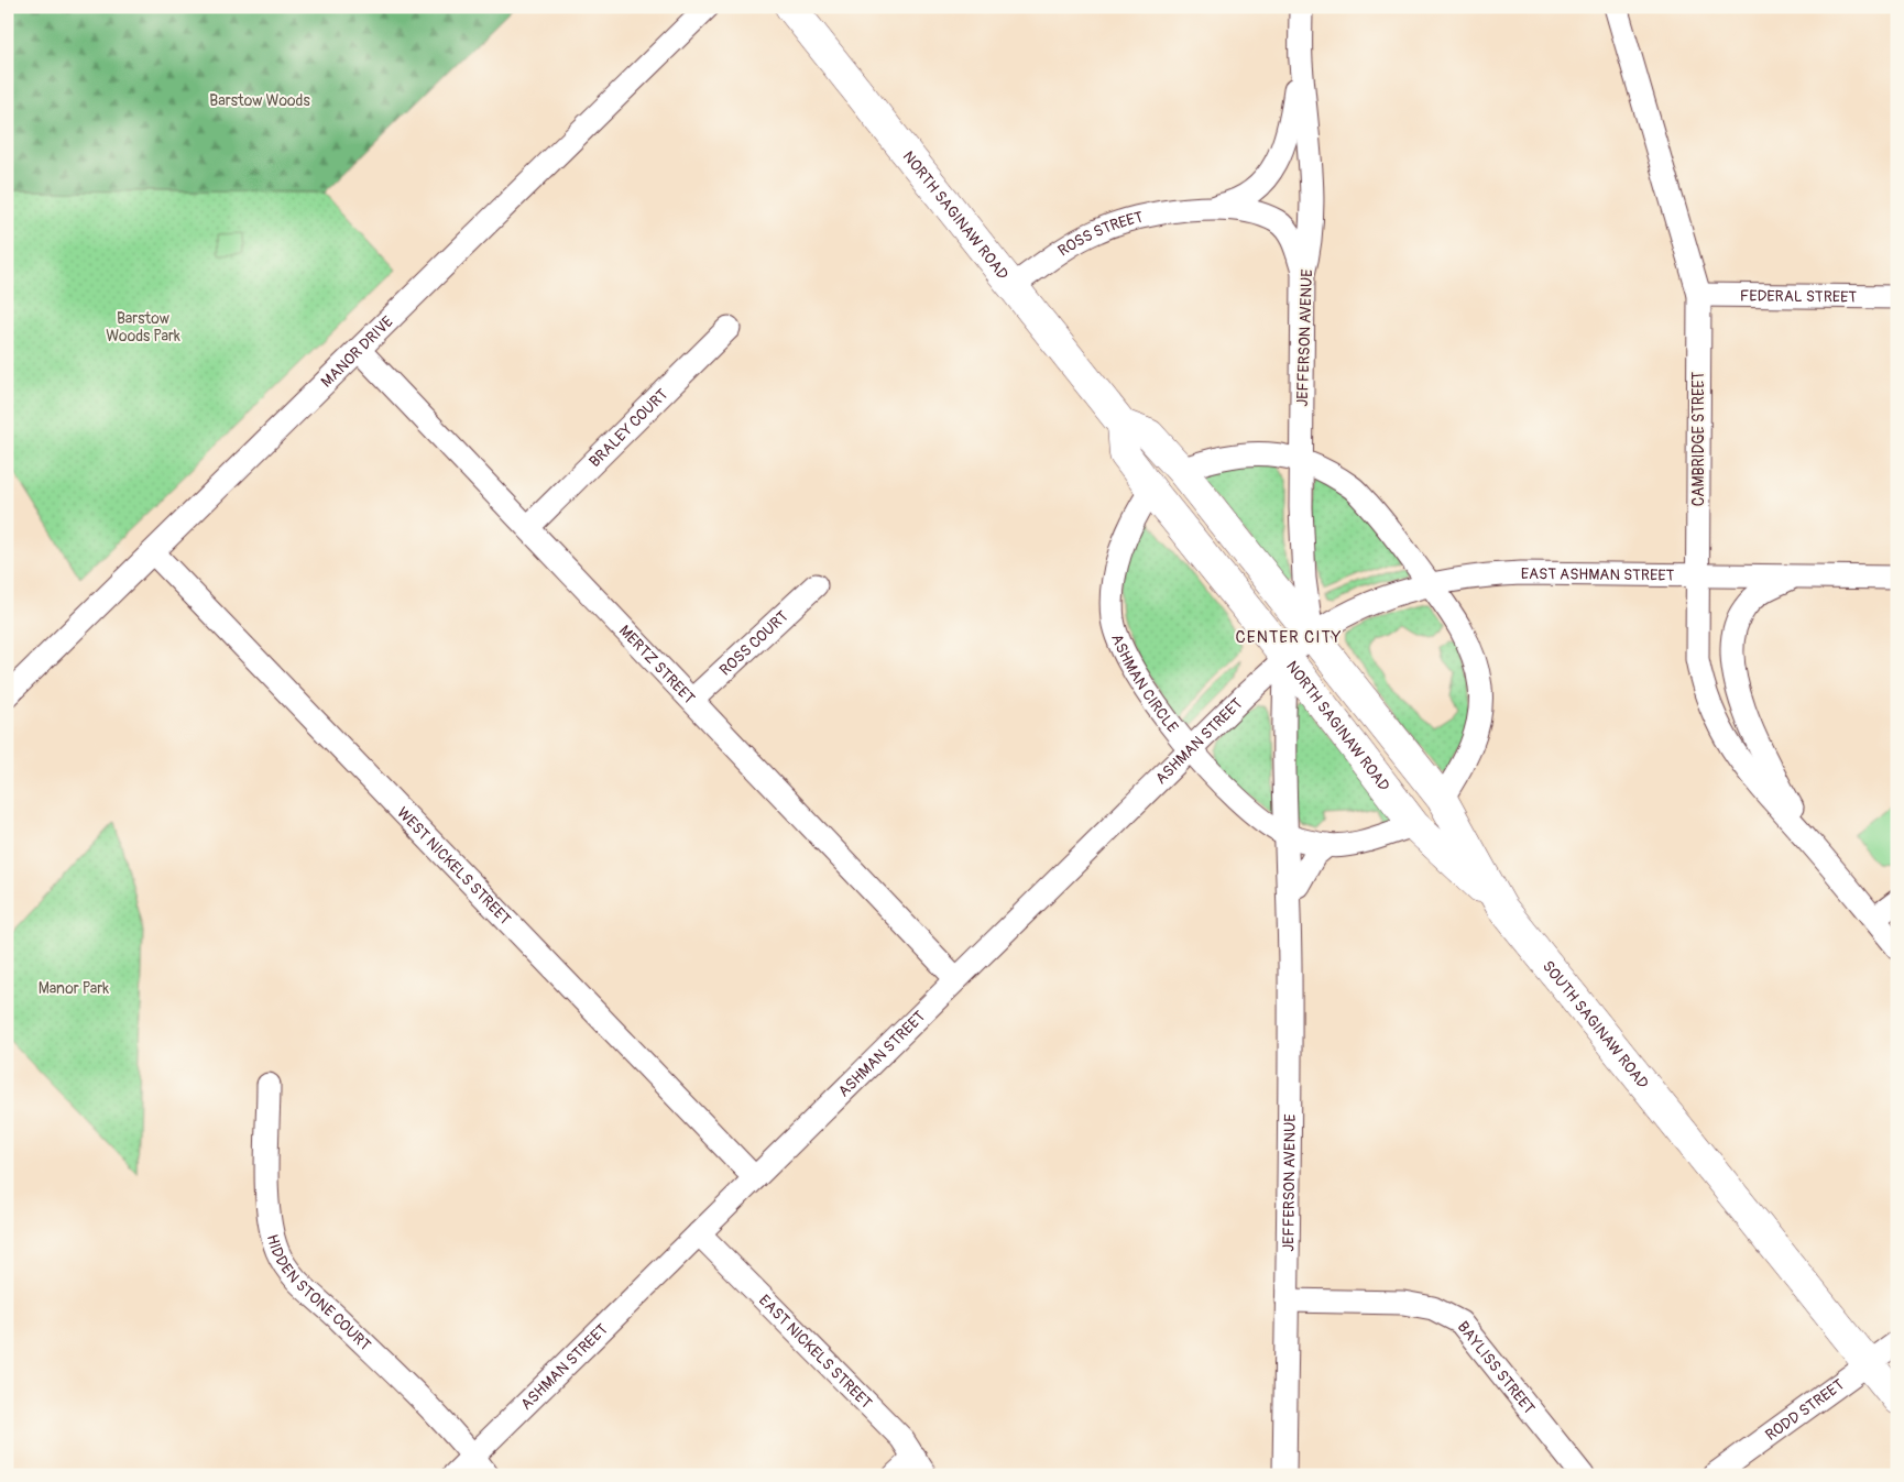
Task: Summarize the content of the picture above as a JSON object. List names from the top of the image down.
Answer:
{
  "streets": {
    "main road": ["NORTH SAGINAW ROAD", "SOUTH SAGINAW ROAD"],
    "street": [
      "ROSS STREET",
      "FEDERAL STREET",
      "JEFFERSON AVENUE",
      "MANOR DRIVE",
      "BRALEY COURT",
      "CAMBRIDGE STREET",
      "EAST ASHMAN STREET",
      "ROSS COURT",
      "MERTZ STREET",
      "ASHMAN CIRCLE",
      "ASHMAN STREET",
      "WEST NICKELS STREET",
      "HIDDEN STONE COURT",
      "EAST NICKELS STREET",
      "BAYLISS STREET",
      "RODD STREET"
    ]
  },
  "crossings": [
    ["NORTH SAGINAW ROAD", "ROSS STREET"],
    ["NORTH SAGINAW ROAD", "JEFFERSON AVENUE"],
    ["NORTH SAGINAW ROAD", "ASHMAN CIRCLE"],
    ["NORTH SAGINAW ROAD", "ASHMAN STREET"],
    ["NORTH SAGINAW ROAD", "SOUTH SAGINAW ROAD"],
    ["ROSS STREET", "JEFFERSON AVENUE"],
    ["FEDERAL STREET", "CAMBRIDGE STREET"],
    ["JEFFERSON AVENUE", "EAST ASHMAN STREET"],
    ["JEFFERSON AVENUE", "ASHMAN CIRCLE"],
    ["JEFFERSON AVENUE", "ASHMAN STREET"],
    ["JEFFERSON AVENUE", "SOUTH SAGINAW ROAD"],
    ["JEFFERSON AVENUE", "BAYLISS STREET"],
    ["MANOR DRIVE", "MERTZ STREET"],
    ["MANOR DRIVE", "WEST NICKELS STREET"],
    ["BRALEY COURT", "MERTZ STREET"],
    ["CAMBRIDGE STREET", "EAST ASHMAN STREET"],
    ["EAST ASHMAN STREET", "ASHMAN STREET"],
    ["EAST ASHMAN STREET", "SOUTH SAGINAW ROAD"],
    ["ROSS COURT", "MERTZ STREET"],
    ["MERTZ STREET", "ASHMAN STREET"],
    ["ASHMAN CIRCLE", "ASHMAN STREET"],
    ["ASHMAN STREET", "WEST NICKELS STREET"],
    ["ASHMAN STREET", "SOUTH SAGINAW ROAD"],
    ["ASHMAN STREET", "HIDDEN STONE COURT"],
    ["ASHMAN STREET", "EAST NICKELS STREET"],
    ["SOUTH SAGINAW ROAD", "RODD STREET"]
  ],
  "districts": ["CENTER CITY"],
  "parks": ["Barstow Woods", "Barstow Woods Park", "Manor Park"]
}
